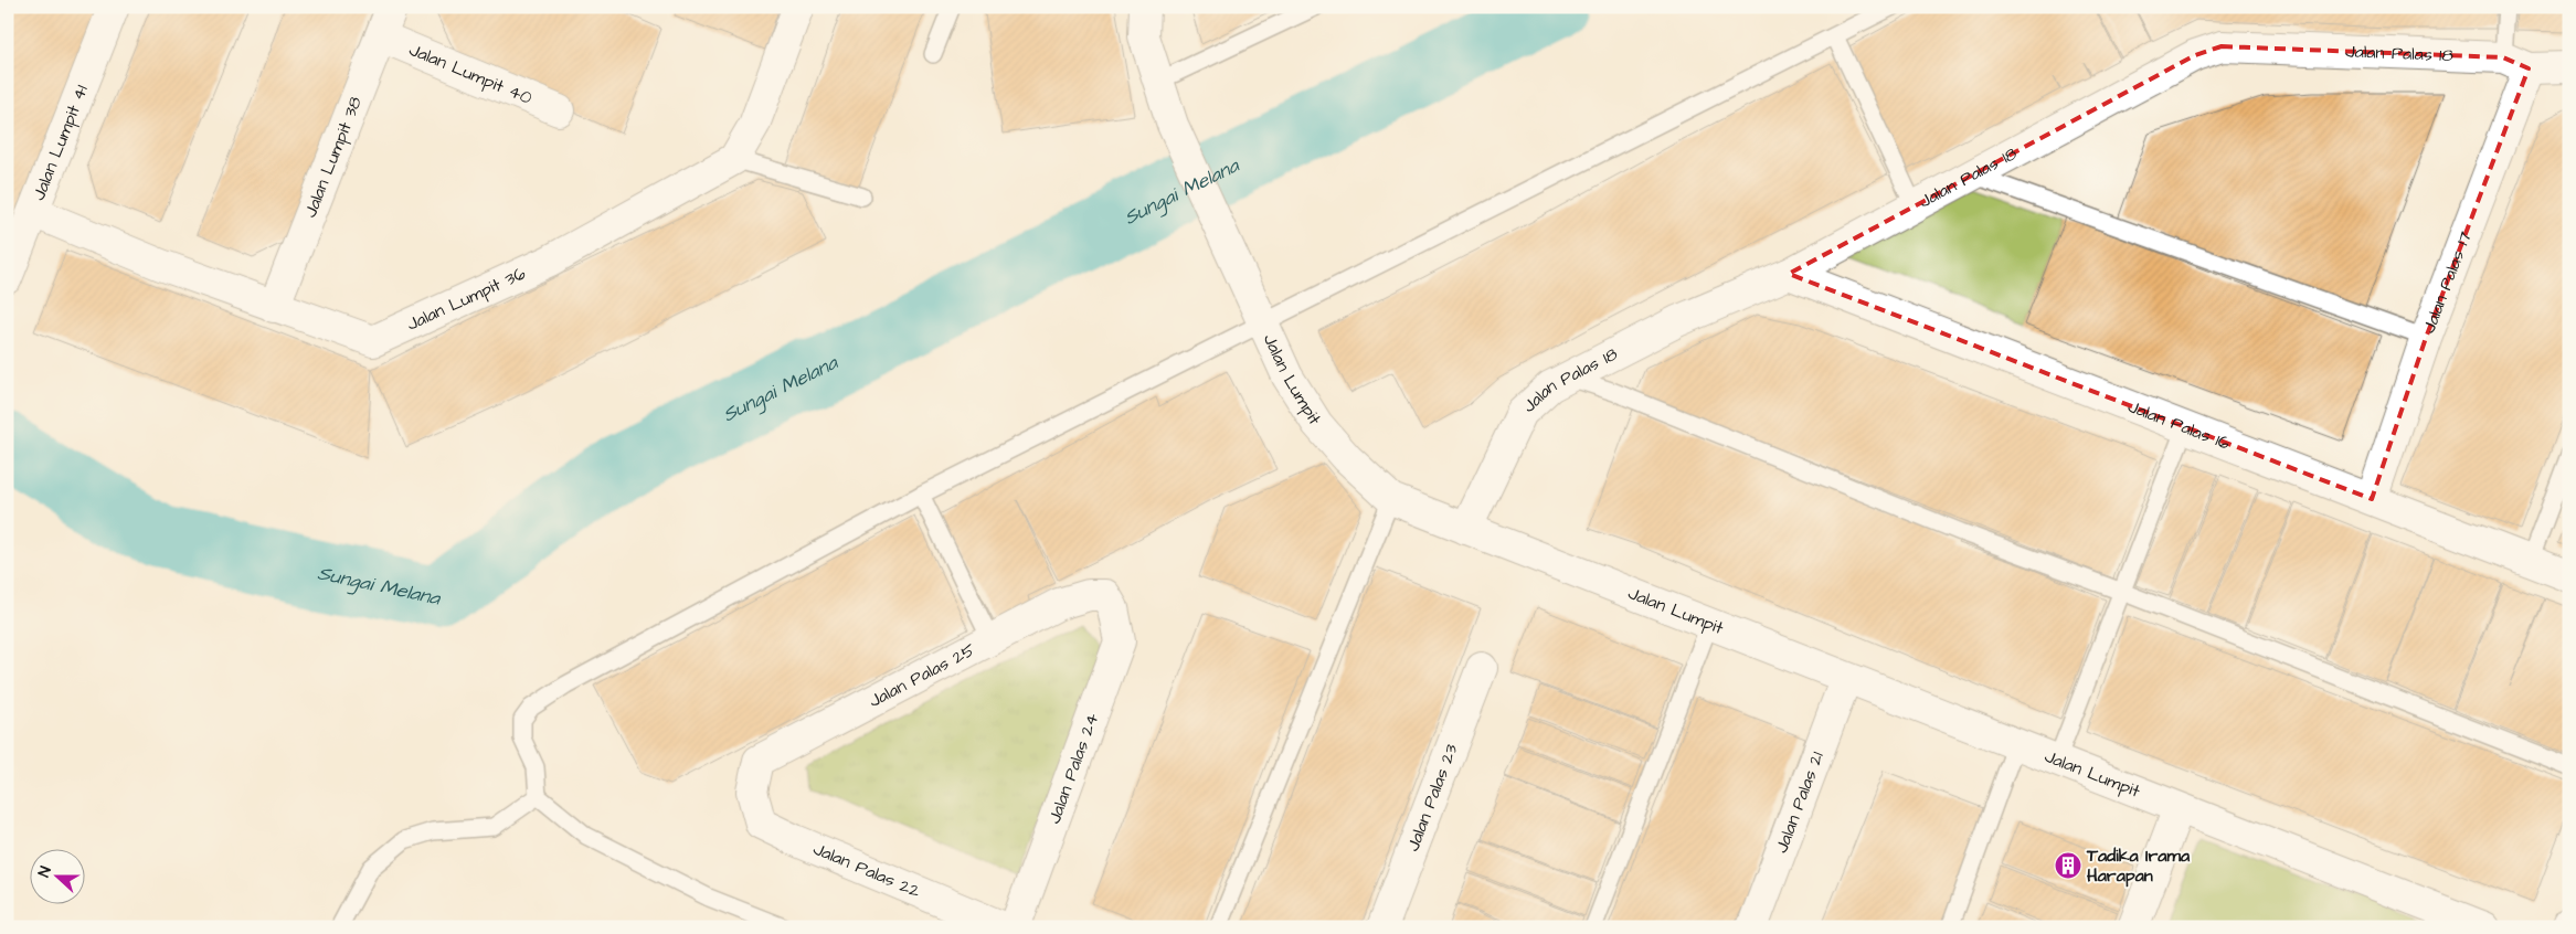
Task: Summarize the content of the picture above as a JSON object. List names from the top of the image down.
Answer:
{
  "streets": {
    "street": [
      "Jalan Palas 18",
      "Jalan Lumpit 40",
      "Jalan Lumpit 41",
      "Jalan Lumpit 38",
      "Jalan Palas 17",
      "Jalan Lumpit 36",
      "Jalan Lumpit",
      "Jalan Palas 16",
      "Jalan Palas 25",
      "Jalan Palas 24",
      "Jalan Palas 23",
      "Jalan Palas 21",
      "Jalan Palas 22"
    ]
  },
  "crossings": [
    ["Jalan Palas 18", "Jalan Palas 17"],
    ["Jalan Palas 18", "Jalan Lumpit"],
    ["Jalan Palas 18", "Jalan Palas 16"],
    ["Jalan Lumpit 40", "Jalan Lumpit 38"],
    ["Jalan Lumpit 41", "Jalan Lumpit 36"],
    ["Jalan Lumpit 38", "Jalan Lumpit 36"],
    ["Jalan Palas 17", "Jalan Palas 16"],
    ["Jalan Lumpit", "Jalan Palas 21"],
    ["Jalan Palas 25", "Jalan Palas 24"],
    ["Jalan Palas 25", "Jalan Palas 22"]
  ],
  "water": ["Sungai Melana"],
  "places": {
    "building": ["Tadika Irama Harapan"]
  },
  "north": "left"
}
